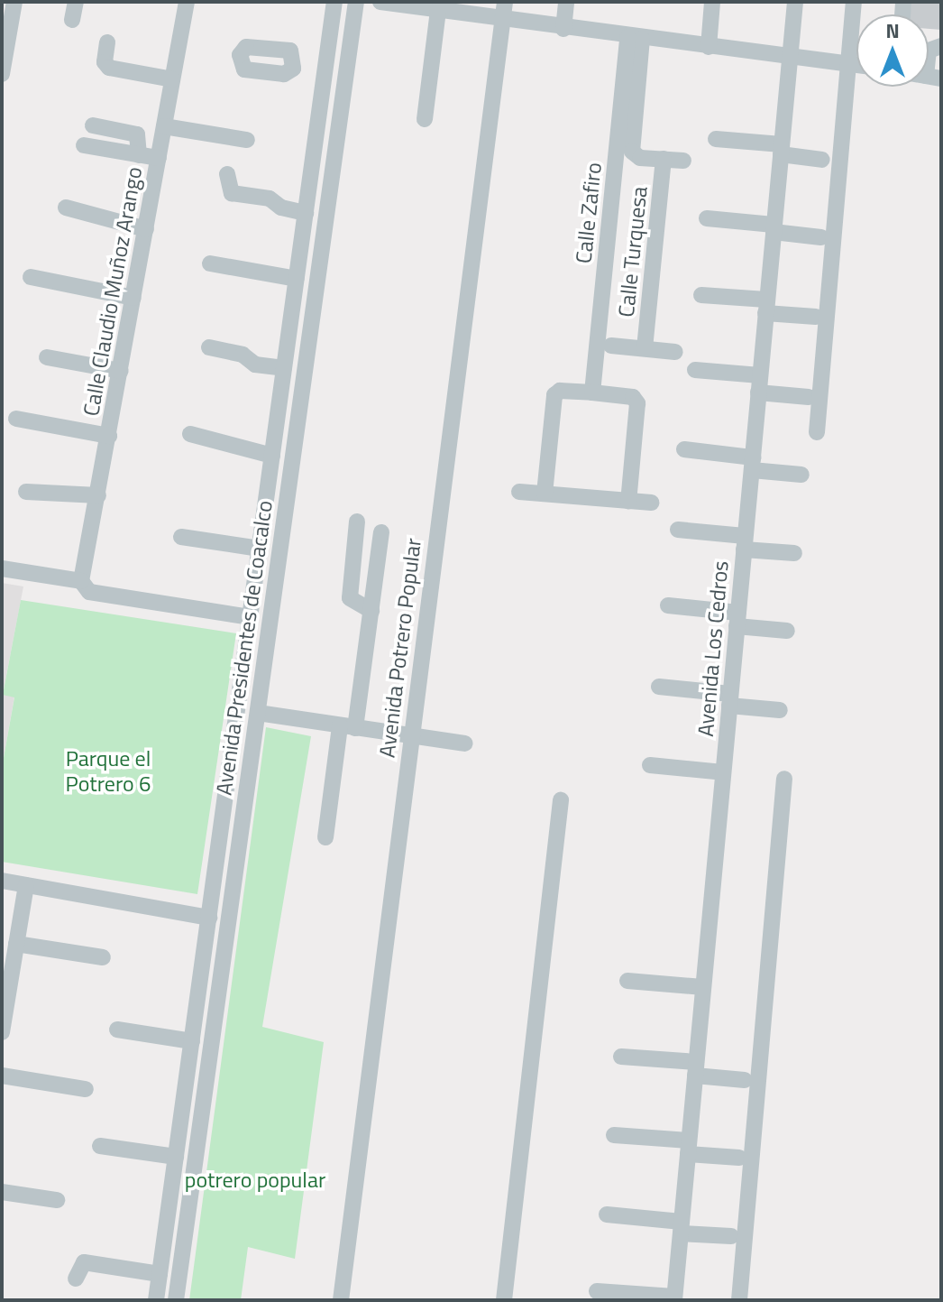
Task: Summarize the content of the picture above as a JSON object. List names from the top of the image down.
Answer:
{
  "streets": {
    "street": [
      "Calle Zafiro",
      "Calle Turquesa",
      "Calle Claudio Muñoz Arango",
      "Avenida Presidentes de Coacalco",
      "Avenida Potrero Popular",
      "Avenida Los Cedros"
    ]
  },
  "parks": ["Parque el Potrero 6", "potrero popular"],
  "north": "top"
}
